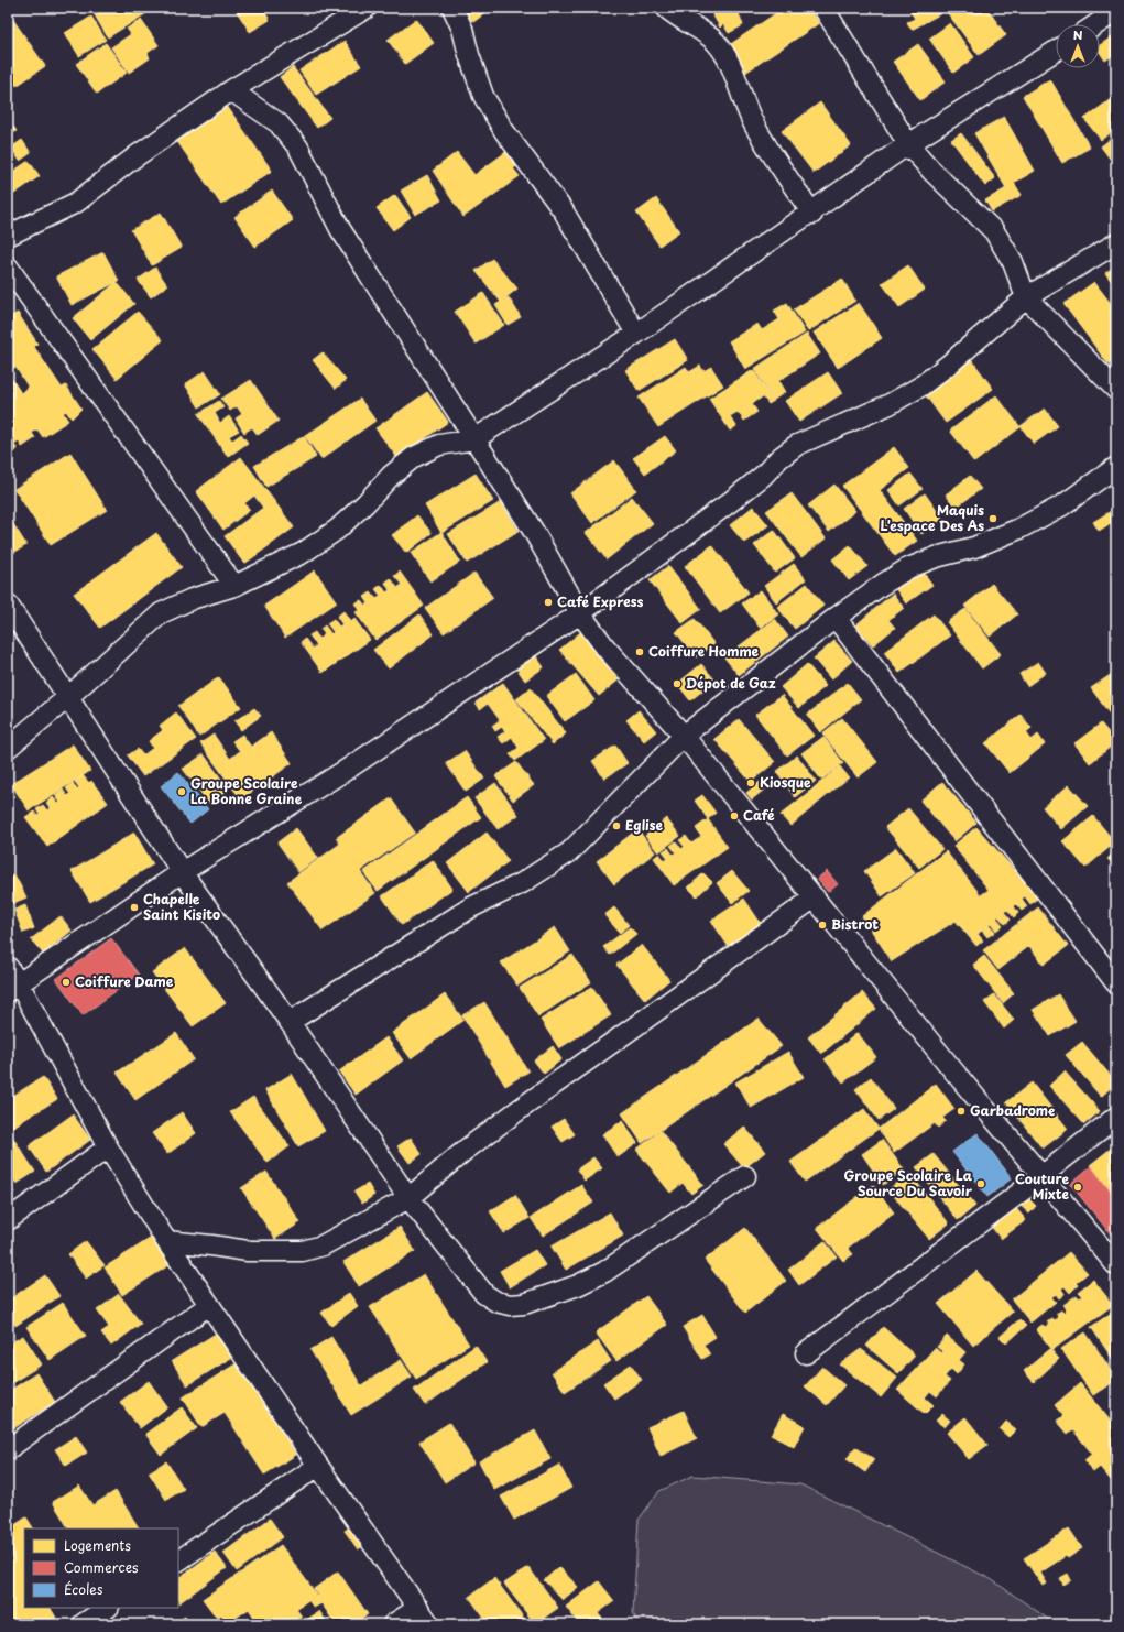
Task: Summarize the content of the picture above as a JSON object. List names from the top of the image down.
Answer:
{
  "places": [
    "Maquis L'espace Des As",
    "Café Express",
    "Coiffure Homme",
    "Dépot de Gaz",
    "Kiosque",
    "Groupe Scolaire La Bonne Graine",
    "Café",
    "Eglise",
    "Chapelle Saint Kisito",
    "Bistrot",
    "Coiffure Dame",
    "Garbadrome",
    "Groupe Scolaire La Source Du Savoir",
    "Couture Mixte"
  ],
  "legend": ["Logements", "Commerces", "Écoles"],
  "north": "top"
}
